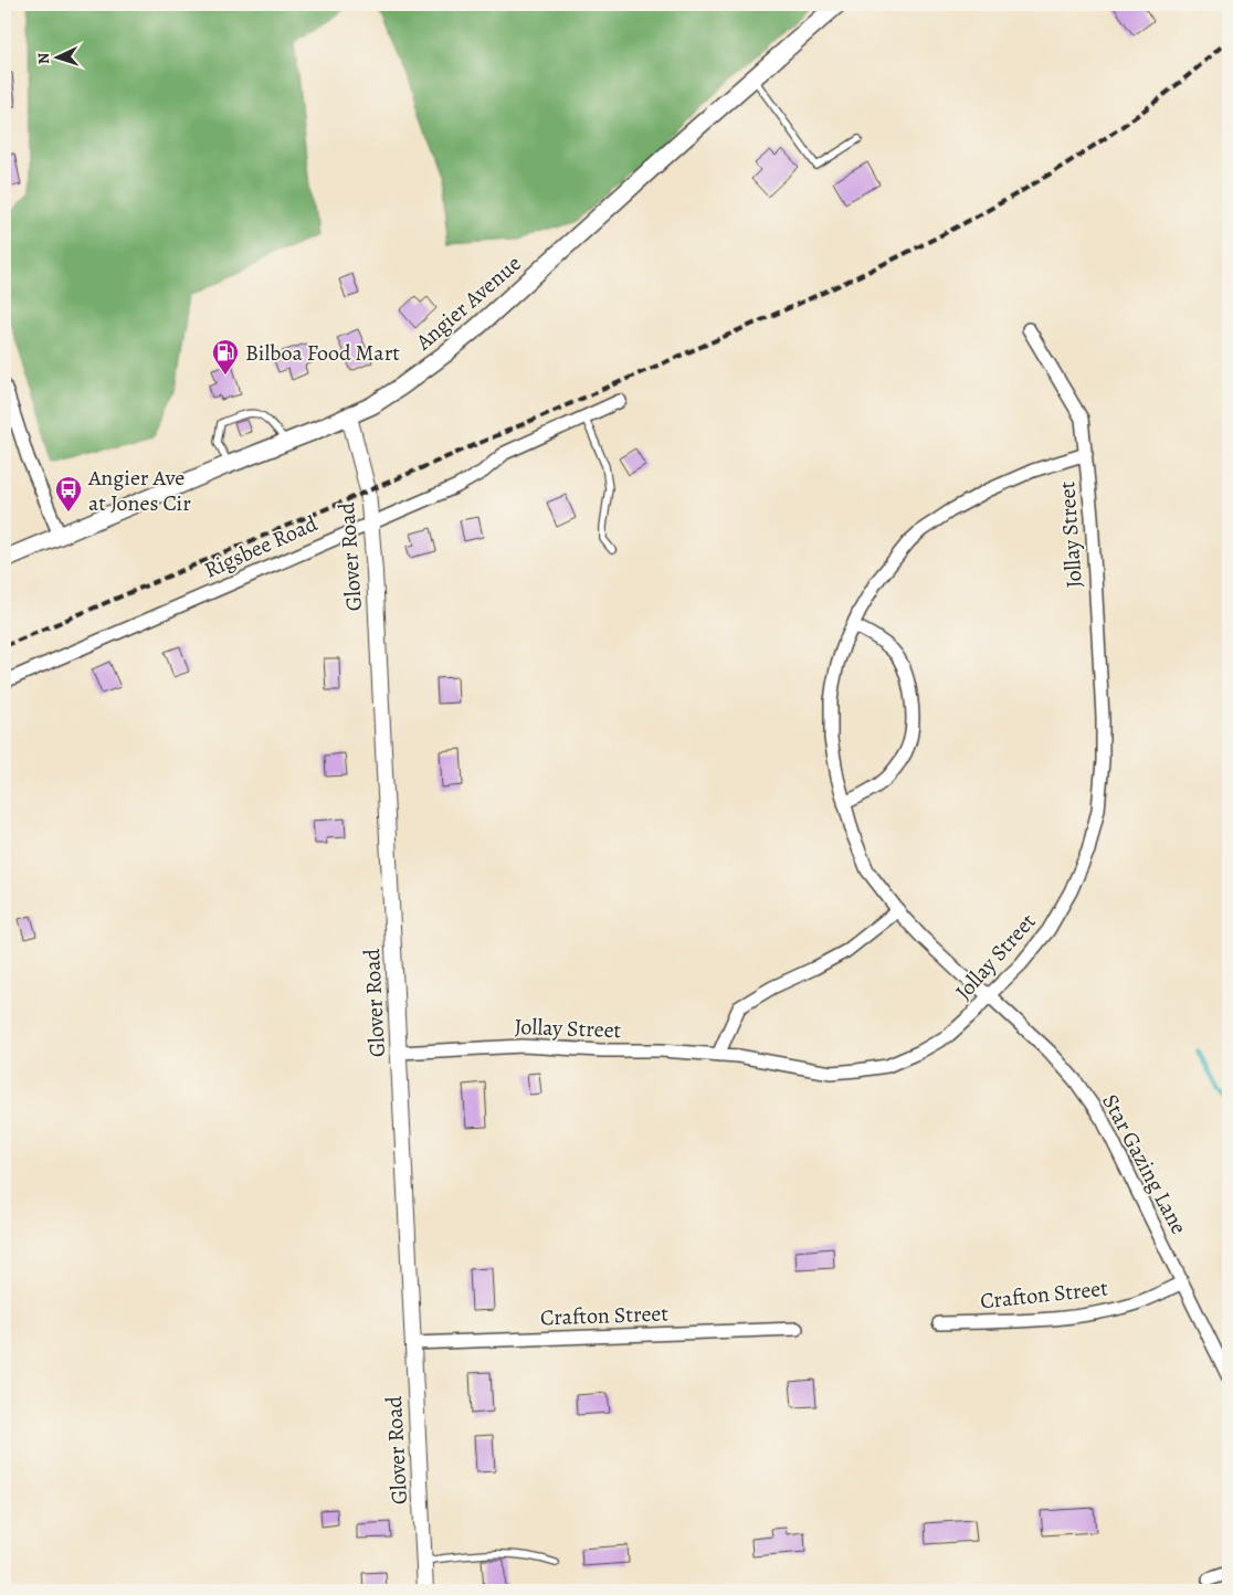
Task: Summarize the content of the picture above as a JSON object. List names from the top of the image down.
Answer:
{
  "streets": {
    "main road": ["Angier Avenue"],
    "street": [
      "Jollay Street",
      "Rigsbee Road",
      "Glover Road",
      "Star Gazing Lane",
      "Crafton Street"
    ]
  },
  "crossings": [
    ["Angier Avenue", "Glover Road"],
    ["Jollay Street", "Glover Road"],
    ["Jollay Street", "Star Gazing Lane"],
    ["Rigsbee Road", "Glover Road"],
    ["Glover Road", "Crafton Street"],
    ["Star Gazing Lane", "Crafton Street"]
  ],
  "places": {
    "fuel station": ["Bilboa Food Mart"],
    "bus stop": ["Angier Ave at Jones Cir"]
  },
  "north": "left"
}
